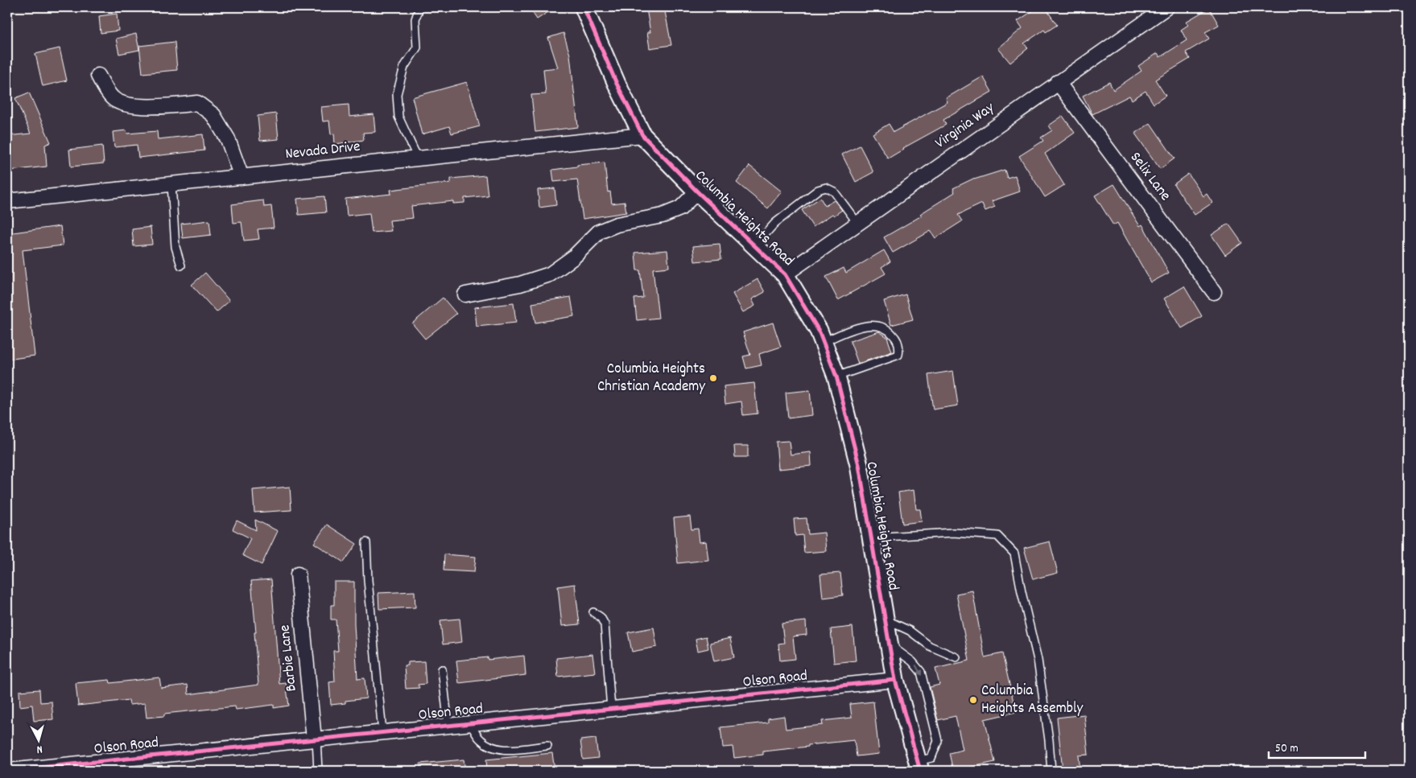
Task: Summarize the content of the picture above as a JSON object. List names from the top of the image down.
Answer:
{
  "streets": {
    "street": [
      "Virginia Way",
      "Nevada Drive",
      "Selix Lane",
      "Columbia Heights Road",
      "Barbie Lane",
      "Olson Road"
    ]
  },
  "crossings": [
    ["Virginia Way", "Selix Lane"],
    ["Virginia Way", "Columbia Heights Road"],
    ["Nevada Drive", "Columbia Heights Road"],
    ["Columbia Heights Road", "Olson Road"],
    ["Barbie Lane", "Olson Road"]
  ],
  "places": ["Columbia Heights Christian Academy", "Columbia Heights Assembly"],
  "scale_bar": "50 m",
  "north": "bottom"
}
